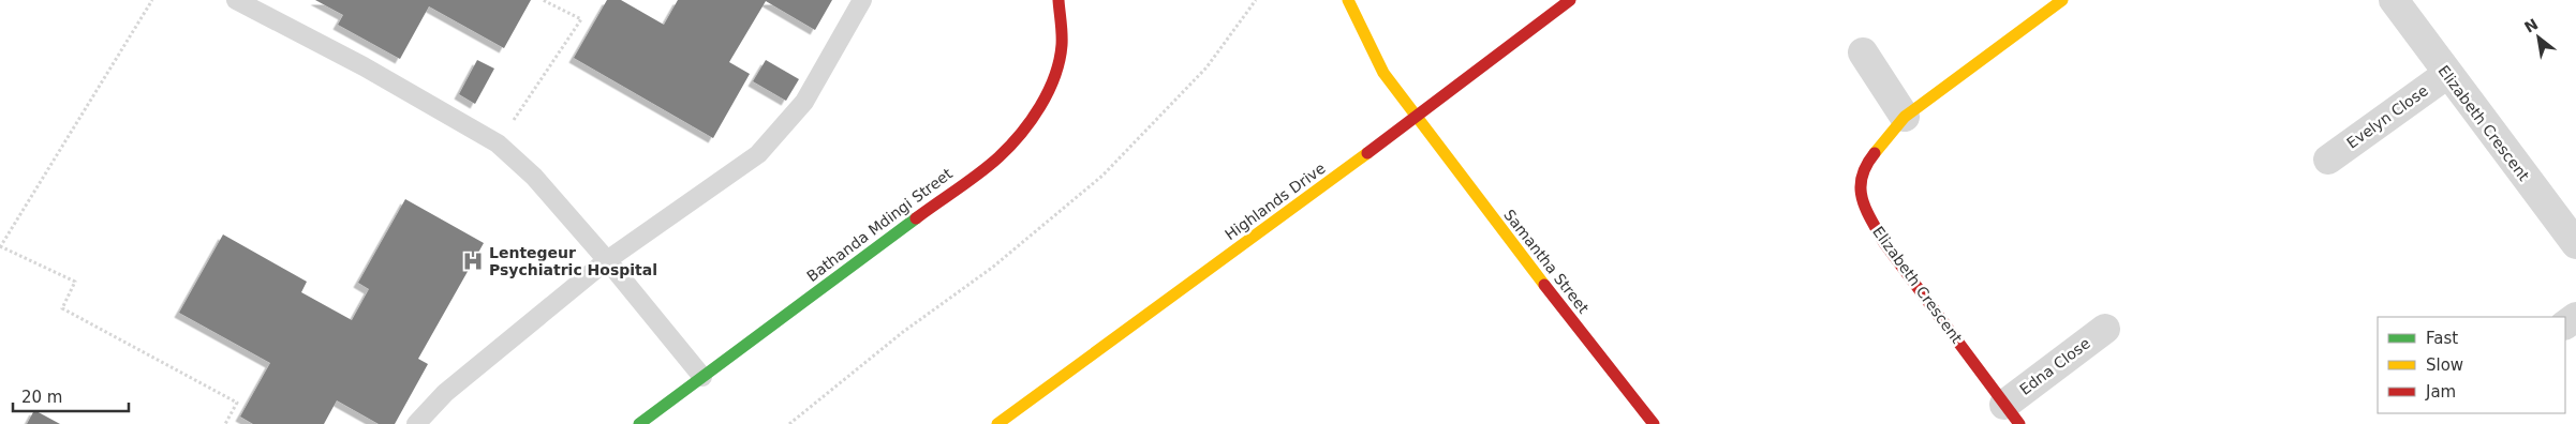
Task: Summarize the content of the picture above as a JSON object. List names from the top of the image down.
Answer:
{
  "streets": {
    "street": [
      "Evelyn Close",
      "Elizabeth Crescent",
      "Highlands Drive",
      "Bathanda Mdingi Street",
      "Samantha Street",
      "Edna Close"
    ]
  },
  "crossings": [
    ["Evelyn Close", "Elizabeth Crescent"],
    ["Elizabeth Crescent", "Edna Close"],
    ["Highlands Drive", "Samantha Street"]
  ],
  "places": {
    "hospital": ["Lentegeur Psychiatric Hospital"]
  },
  "legend": ["Fast", "Slow", "Jam"],
  "scale_bar": "20 m",
  "north": "top left"
}
